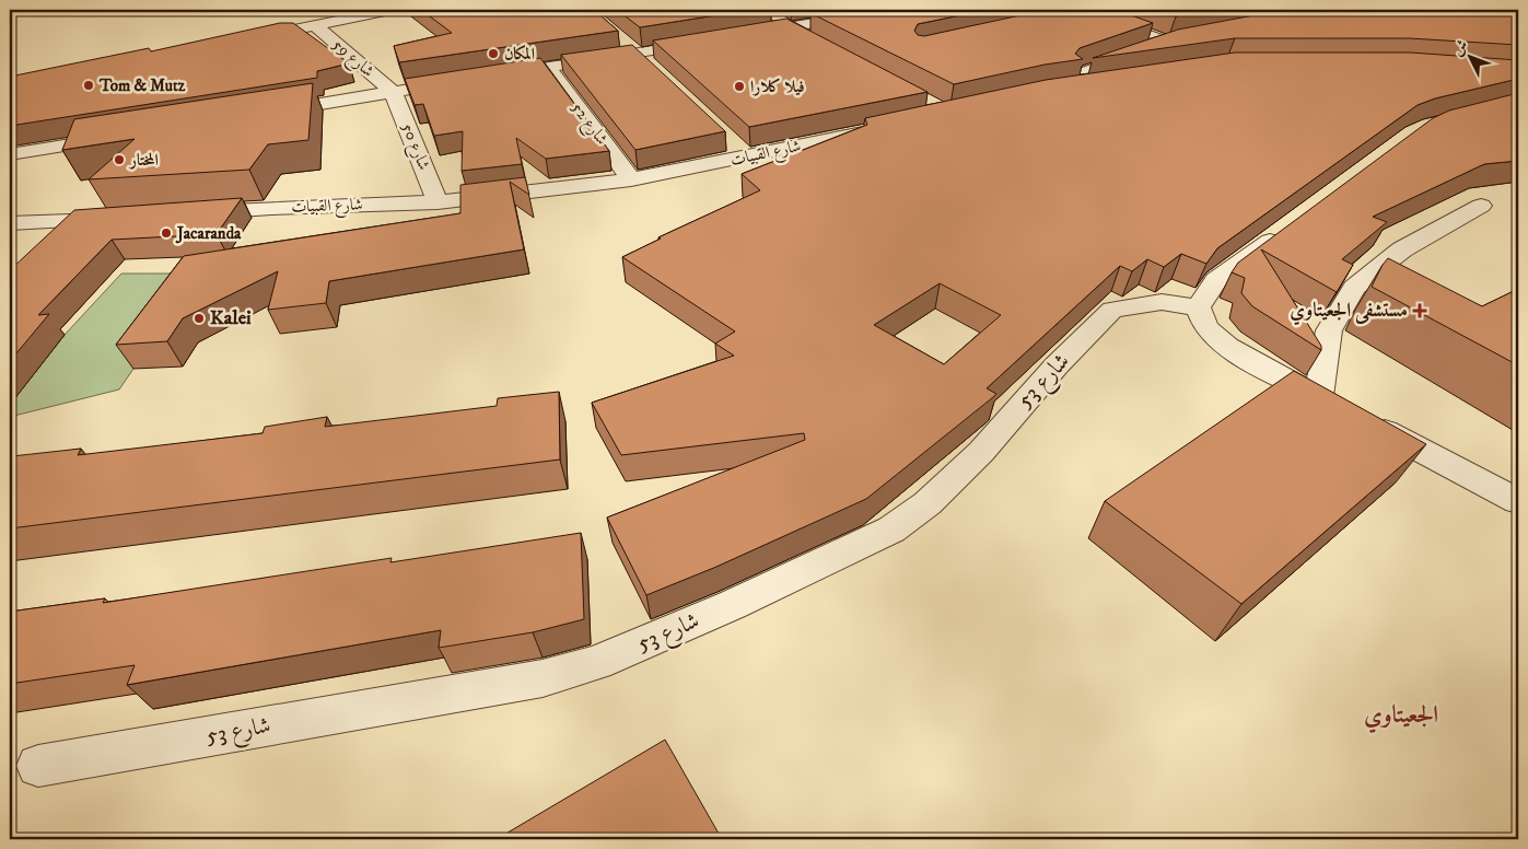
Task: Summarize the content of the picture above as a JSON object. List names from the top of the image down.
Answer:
{
  "streets": {
    "street": [
      "شارع 59",
      "شارع 52",
      "شارع 50",
      "شارع القبيات",
      "شارع 53"
    ]
  },
  "crossings": [
    ["شارع 59", "شارع 50"],
    ["شارع 52", "شارع القبيات"],
    ["شارع 50", "شارع القبيات"]
  ],
  "districts": ["الجعيتاوي"],
  "places": {
    "other": [
      "المكان",
      "Tom & Mutz",
      "فيلا كلارا",
      "المختار",
      "Jacaranda",
      "Kalei"
    ],
    "health": ["مستشفى الجعيتاوي"]
  },
  "north": "top left"
}
